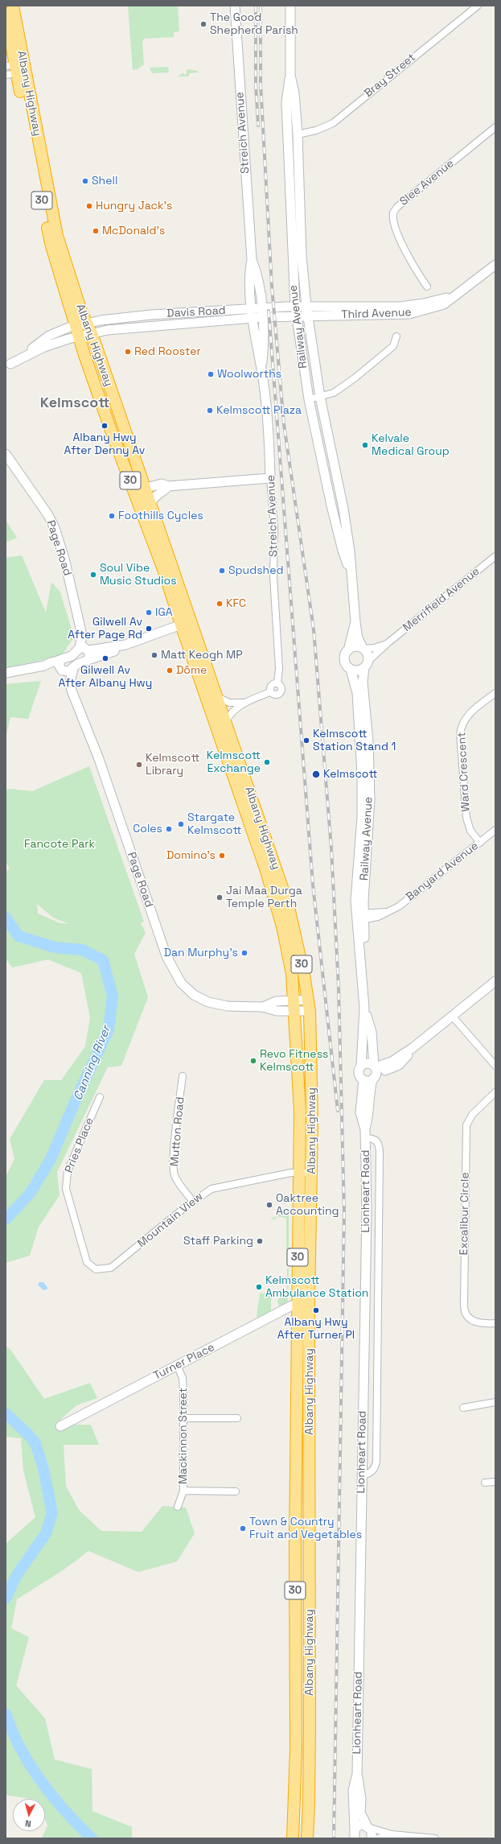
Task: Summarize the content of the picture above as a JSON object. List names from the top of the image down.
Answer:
{
  "streets": {
    "highway": ["Albany Highway", "30"],
    "main road": [
      "Streich Avenue",
      "Davis Road",
      "Third Avenue",
      "Railway Avenue",
      "Page Road",
      "Lionheart Road",
      "Turner Place"
    ],
    "street": [
      "Bray Street",
      "Slee Avenue",
      "Merrifield Avenue",
      "Ward Crescent",
      "Banyard Avenue",
      "Mutton Road",
      "Pries Place",
      "Excalibur Circle",
      "Mountain View",
      "Mackinnon Street"
    ]
  },
  "crossings": [
    ["Bray Street", "Railway Avenue"],
    ["Albany Highway", "Streich Avenue"],
    ["Albany Highway", "Davis Road"],
    ["Albany Highway", "Page Road"],
    ["Albany Highway", "Mountain View"],
    ["Albany Highway", "Turner Place"],
    ["Streich Avenue", "Davis Road"],
    ["Davis Road", "Third Avenue"],
    ["Davis Road", "Railway Avenue"],
    ["Third Avenue", "Railway Avenue"],
    ["Railway Avenue", "Merrifield Avenue"],
    ["Railway Avenue", "Banyard Avenue"],
    ["Railway Avenue", "Lionheart Road"],
    ["Ward Crescent", "Banyard Avenue"],
    ["Mutton Road", "Mountain View"],
    ["Pries Place", "Mountain View"],
    ["Turner Place", "Mackinnon Street"]
  ],
  "districts": ["Kelmscott"],
  "water": ["Canning River"],
  "parks": ["Fancote Park"],
  "places": [
    "The Good Shepherd Parish",
    "Shell",
    "Hungry Jack's",
    "McDonald's",
    "Red Rooster",
    "Woolworths",
    "Kelmscott Plaza",
    "Albany Hwy After Denny Av",
    "Kelvale Medical Group",
    "Foothills Cycles",
    "Spudshed",
    "Soul Vibe Music Studios",
    "KFC",
    "IGA",
    "Gilwell Av After Page Rd",
    "Matt Keogh MP",
    "Gilwell Av After Albany Hwy",
    "Dôme",
    "Kelmscott Station Stand 1",
    "Kelmscott Exchange",
    "Kelmscott Library",
    "Kelmscott",
    "Stargate Kelmscott",
    "Coles",
    "Domino's",
    "Jai Maa Durga Temple Perth",
    "Dan Murphy's",
    "Revo Fitness Kelmscott",
    "Oaktree Accounting",
    "Staff Parking",
    "Kelmscott Ambulance Station",
    "Albany Hwy After Turner Pl",
    "Town & Country Fruit and Vegetables"
  ],
  "north": "bottom"
}
